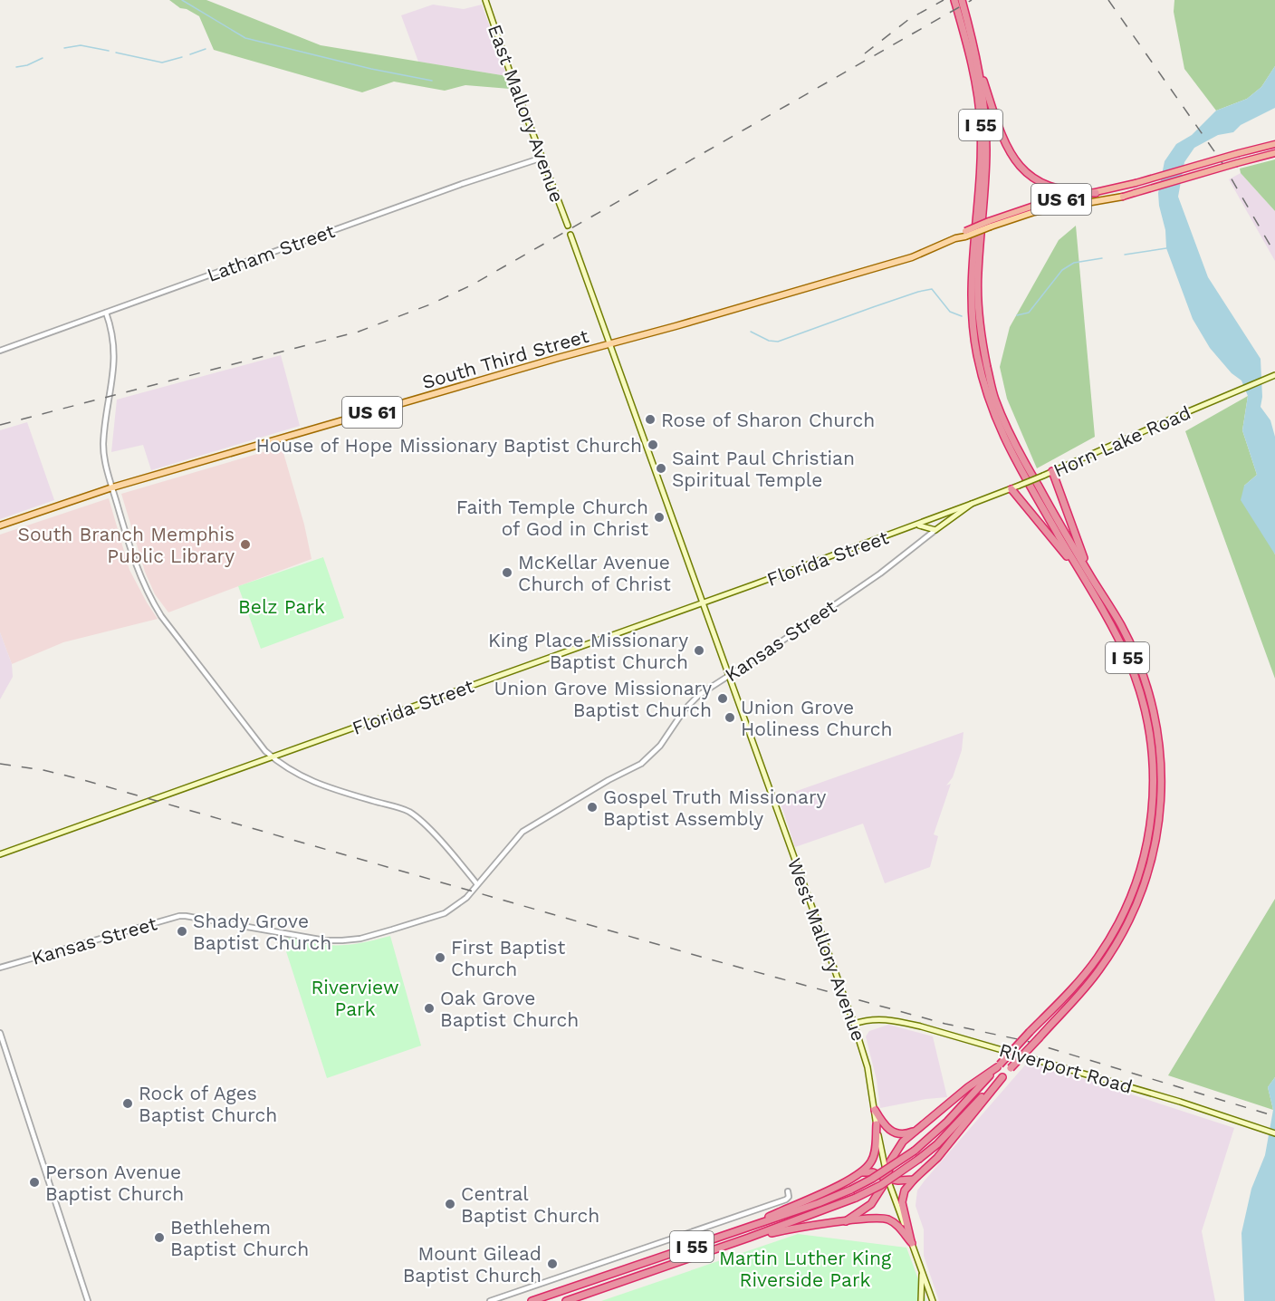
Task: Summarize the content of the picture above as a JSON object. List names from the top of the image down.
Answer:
{
  "streets": {
    "highway": ["I 55", "US 61", "South Third Street"],
    "main road": [
      "East Mallory Avenue",
      "Horn Lake Road",
      "Florida Street",
      "Kansas Street",
      "West Mallory Avenue",
      "Riverport Road"
    ],
    "street": ["Latham Street"]
  },
  "crossings": [
    ["East Mallory Avenue", "Latham Street"],
    ["Horn Lake Road", "Kansas Street"],
    ["Florida Street", "Kansas Street"],
    ["Florida Street", "West Mallory Avenue"],
    ["Kansas Street", "West Mallory Avenue"],
    ["West Mallory Avenue", "Riverport Road"]
  ],
  "parks": ["Belz Park", "Riverview Park", "Martin Luther King Riverside Park"],
  "places": [
    "Rose of Sharon Church",
    "House of Hope Missionary Baptist Church",
    "Saint Paul Christian Spiritual Temple",
    "Faith Temple Church of God in Christ",
    "South Branch Memphis Public Library",
    "McKellar Avenue Church of Christ",
    "King Place Missionary Baptist Church",
    "Union Grove Missionary Baptist Church",
    "Union Grove Holiness Church",
    "Gospel Truth Missionary Baptist Assembly",
    "Shady Grove Baptist Church",
    "First Baptist Church",
    "Oak Grove Baptist Church",
    "Rock of Ages Baptist Church",
    "Person Avenue Baptist Church",
    "Central Baptist Church",
    "Bethlehem Baptist Church",
    "Mount Gilead Baptist Church"
  ]
}
